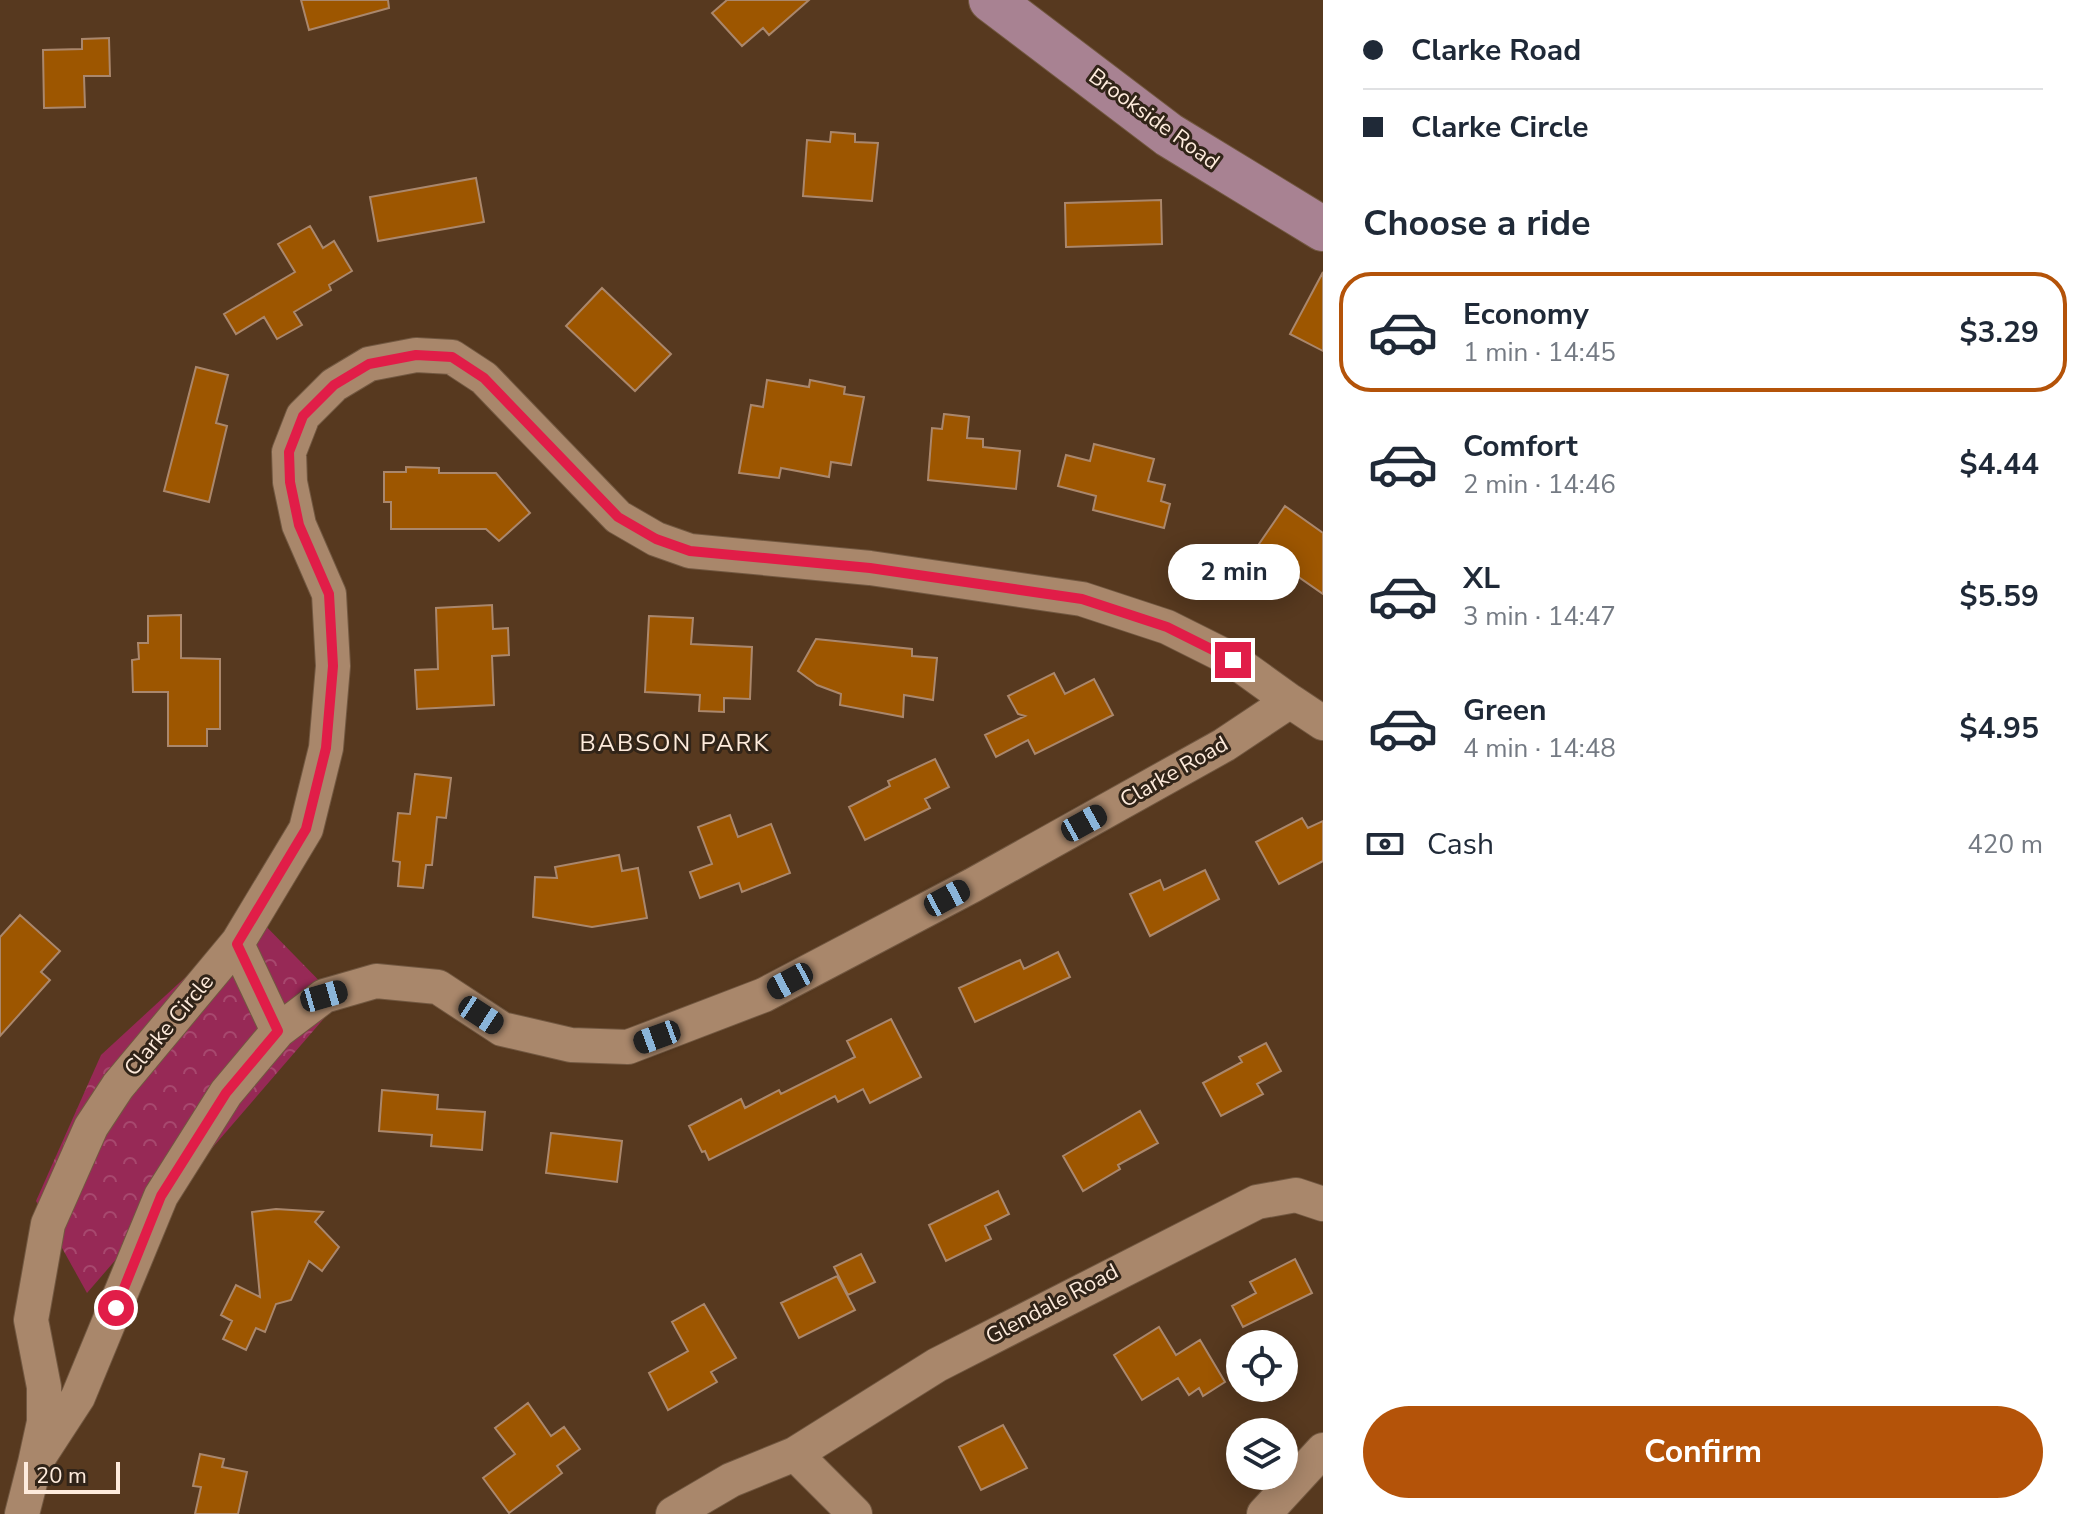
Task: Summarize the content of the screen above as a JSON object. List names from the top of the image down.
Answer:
{
  "streets": {
    "street": [
      "Brookside Road",
      "Clarke Road",
      "Clarke Circle",
      "Glendale Road"
    ]
  },
  "crossings": [
    ["Clarke Road", "Clarke Circle"]
  ],
  "districts": ["BABSON PARK"],
  "scale_bar": "20 m",
  "page": {
    "banner": ["Clarke Road", "Clarke Circle"],
    "heading": "Choose a ride",
    "list": [
      {
        "name": "Economy",
        "note": "1 min · 14:45",
        "value": "$3.29"
      },
      {
        "name": "Comfort",
        "note": "2 min · 14:46",
        "value": "$4.44"
      },
      {
        "name": "XL",
        "note": "3 min · 14:47",
        "value": "$5.59"
      },
      {
        "name": "Green",
        "note": "4 min · 14:48",
        "value": "$4.95"
      }
    ],
    "bubble": "2 min",
    "pay": ["Cash", "420 m"],
    "buttons": "Confirm",
    "scale": "20 m"
  }
}
